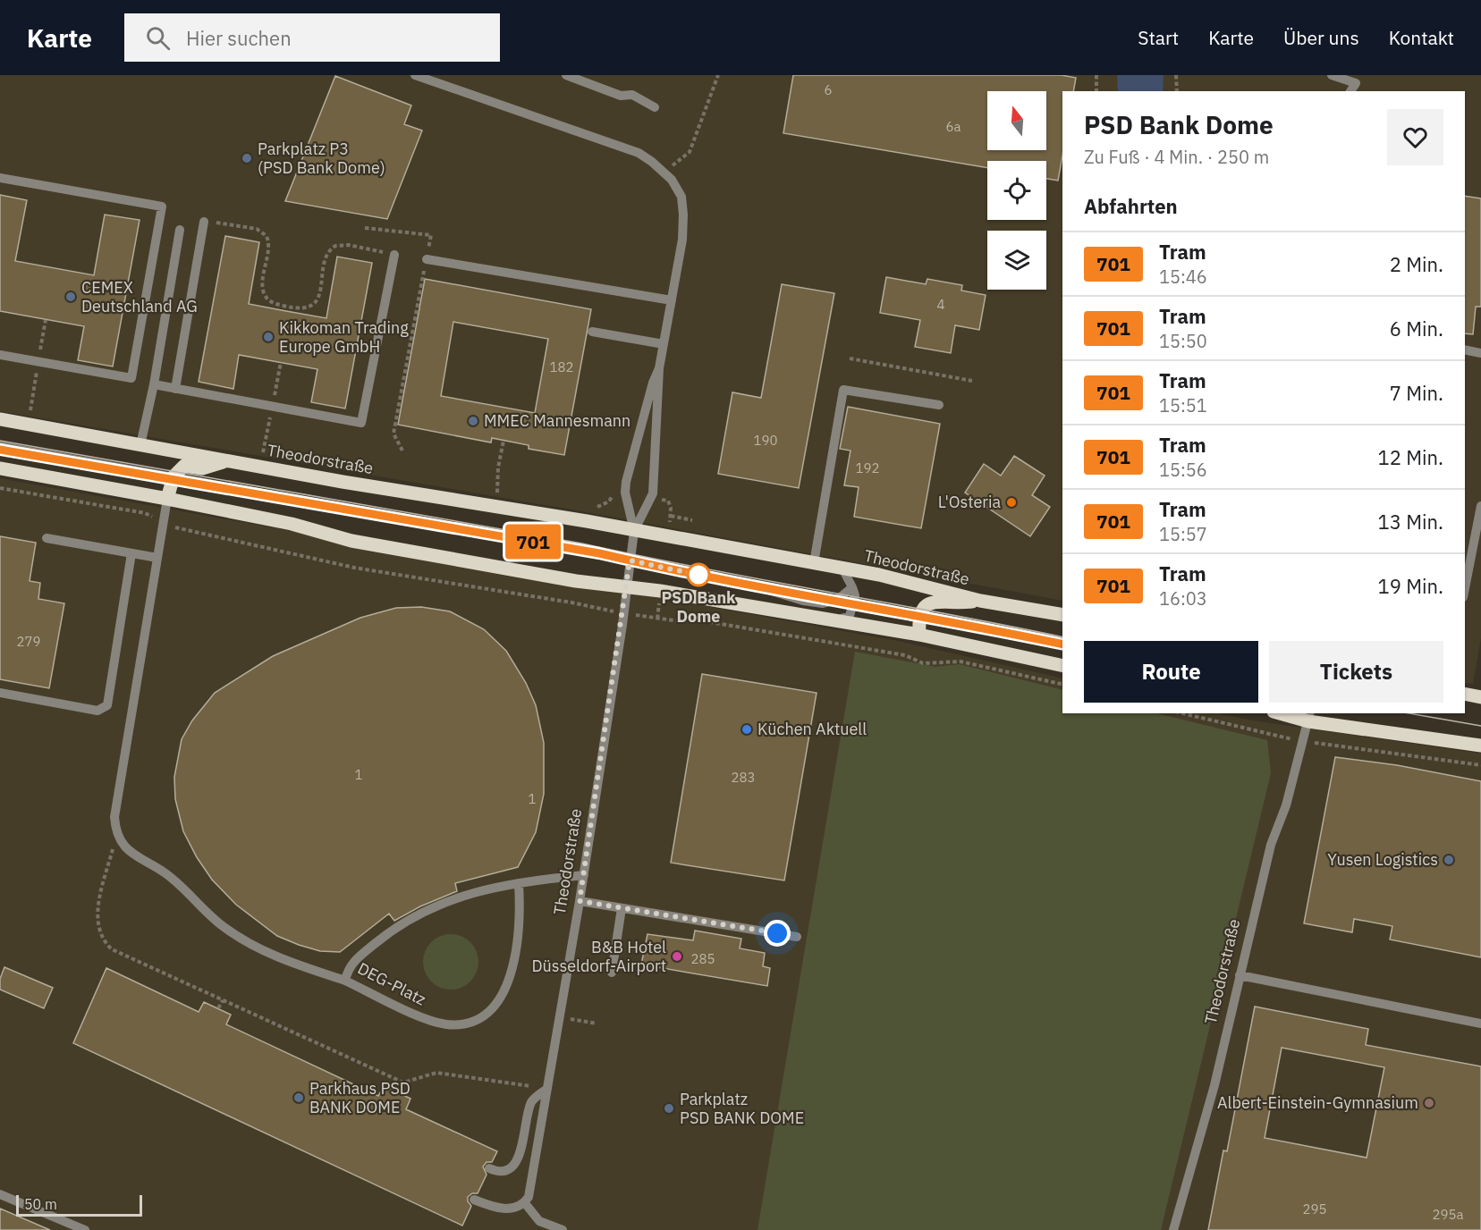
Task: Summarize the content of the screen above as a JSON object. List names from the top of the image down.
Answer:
{
  "streets": {
    "main road": ["Theodorstraße"],
    "street": ["DEG-Platz"]
  },
  "crossings": [
    ["Theodorstraße", "DEG-Platz"]
  ],
  "places": [
    "Parkplatz P3 (PSD Bank Dome)",
    "CEMEX Deutschland AG",
    "Kikkoman Trading Europe GmbH",
    "MMEC Mannesmann",
    "L'Osteria",
    "PSD Bank Dome",
    "Küchen Aktuell",
    "Yusen Logistics",
    "B&B Hotel Düsseldorf-Airport",
    "Parkhaus PSD BANK DOME",
    "Albert-Einstein-Gymnasium",
    "Parkplatz PSD BANK DOME"
  ],
  "lines": ["tram line 701"],
  "house_numbers": [
    "6",
    "6a",
    "4",
    "182",
    "190",
    "192",
    "279",
    "1",
    "283",
    "1",
    "285",
    "295",
    "295a"
  ],
  "scale_bar": "50 m",
  "north": "top",
  "page": {
    "header": "Karte",
    "search": "Hier suchen",
    "nav": [
      "Start",
      "Karte",
      "Über uns",
      "Kontakt"
    ],
    "on_map": "701",
    "heading": [
      ["PSD Bank Dome", "Zu Fuß · 4 Min. · 250 m"],
      "Abfahrten"
    ],
    "list": [
      {
        "mark": "701",
        "name": "Tram",
        "note": "15:46",
        "value": "2 Min."
      },
      {
        "mark": "701",
        "name": "Tram",
        "note": "15:50",
        "value": "6 Min."
      },
      {
        "mark": "701",
        "name": "Tram",
        "note": "15:51",
        "value": "7 Min."
      },
      {
        "mark": "701",
        "name": "Tram",
        "note": "15:56",
        "value": "12 Min."
      },
      {
        "mark": "701",
        "name": "Tram",
        "note": "15:57",
        "value": "13 Min."
      },
      {
        "mark": "701",
        "name": "Tram",
        "note": "16:03",
        "value": "19 Min."
      }
    ],
    "buttons": ["Route", "Tickets"],
    "scale": "50 m"
  }
}
